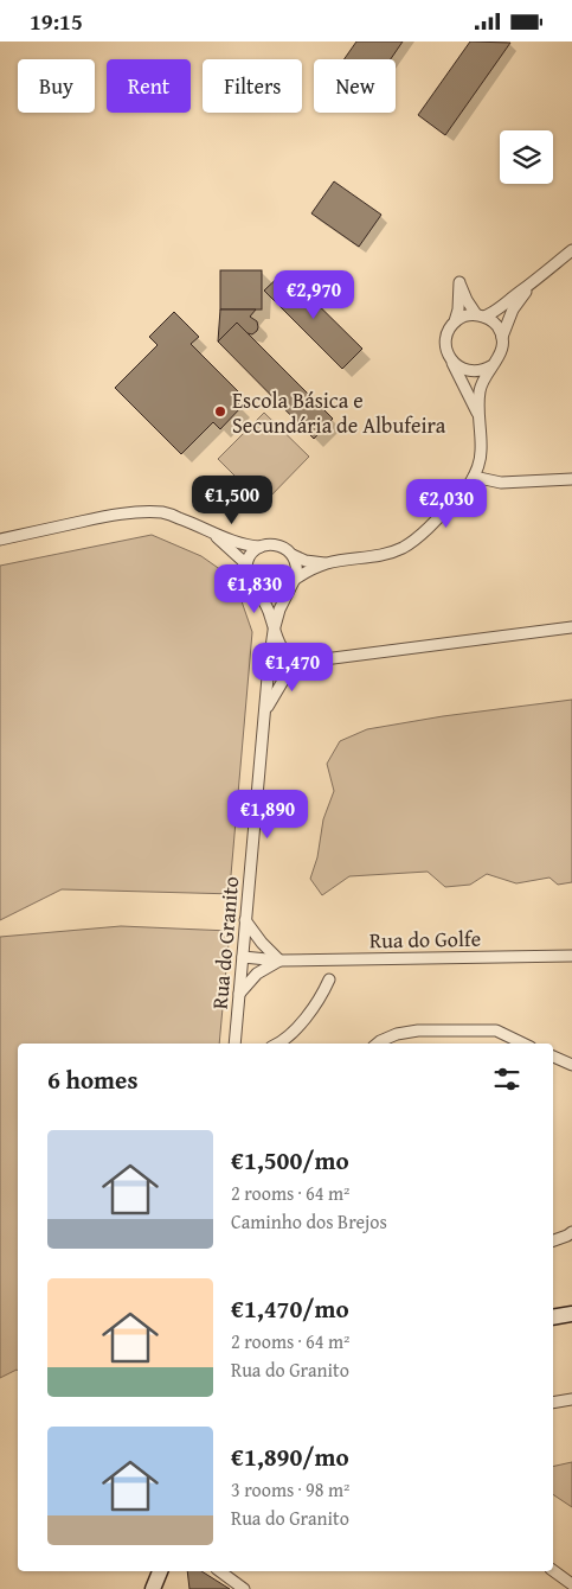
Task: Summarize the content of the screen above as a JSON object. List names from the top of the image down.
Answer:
{
  "streets": {
    "street": ["Rua do Golfe", "Rua do Granito"]
  },
  "crossings": [
    ["Rua do Golfe", "Rua do Granito"]
  ],
  "places": ["Escola Básica e Secundária de Albufeira"],
  "page": {
    "status": "19:15",
    "chip": [
      "Buy",
      "Rent",
      "Filters",
      "New"
    ],
    "price": [
      "€2,970",
      "€1,500",
      "€2,030",
      "€1,830",
      "€1,470",
      "€1,890"
    ],
    "heading": "6 homes",
    "list": [
      {
        "name": "€1,500/mo",
        "note": "2 rooms · 64 m² · Caminho dos Brejos"
      },
      {
        "name": "€1,470/mo",
        "note": "2 rooms · 64 m² · Rua do Granito"
      },
      {
        "name": "€1,890/mo",
        "note": "3 rooms · 98 m² · Rua do Granito"
      }
    ]
  }
}
